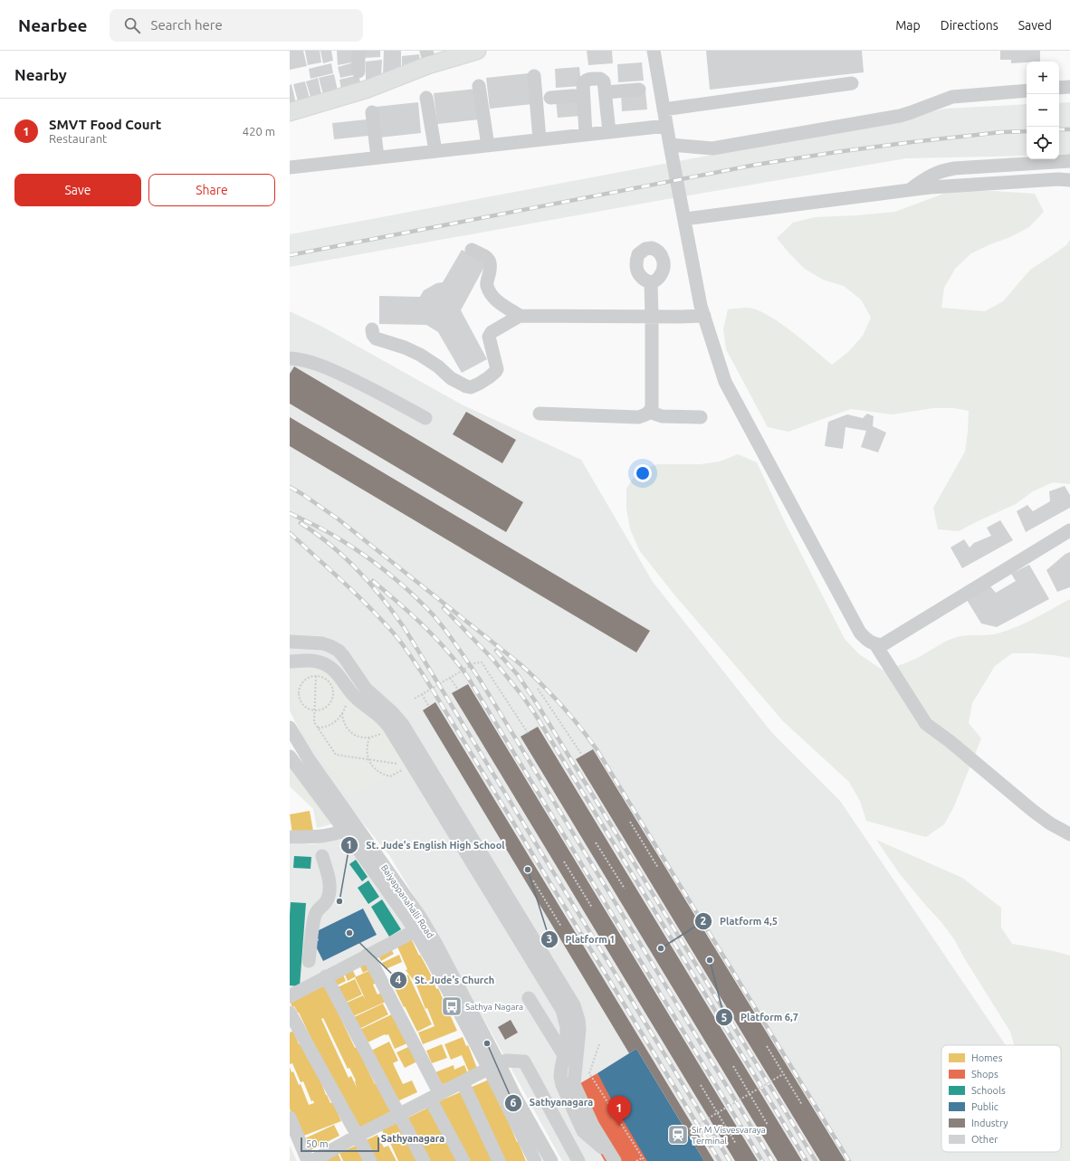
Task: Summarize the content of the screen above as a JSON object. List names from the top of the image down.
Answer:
{
  "streets": {
    "street": ["Baiyappanahalli Road"]
  },
  "districts": ["Sathyanagara"],
  "places": {
    "other": [
      "Platform 1",
      "St. Jude's English High School",
      "St. Jude's Church",
      "Platform 4,5",
      "Platform 6,7",
      "Sathyanagara"
    ],
    "bus stop": ["Sathya Nagara"],
    "station": ["Sir M Visvesvaraya Terminal"]
  },
  "legend": [
    "Homes",
    "Shops",
    "Schools",
    "Public",
    "Industry",
    "Other"
  ],
  "scale_bar": "50 m",
  "page": {
    "header": "Nearbee",
    "search": "Search here",
    "nav": ["Map", "Directions", "Saved"],
    "heading": "Nearby",
    "map_buttons": ["+", "−"],
    "list": [
      {
        "mark": "1",
        "name": "SMVT Food Court",
        "note": "Restaurant",
        "value": "420 m"
      }
    ],
    "buttons": ["Save", "Share"],
    "pins": "1",
    "scale": "50 m"
  }
}
